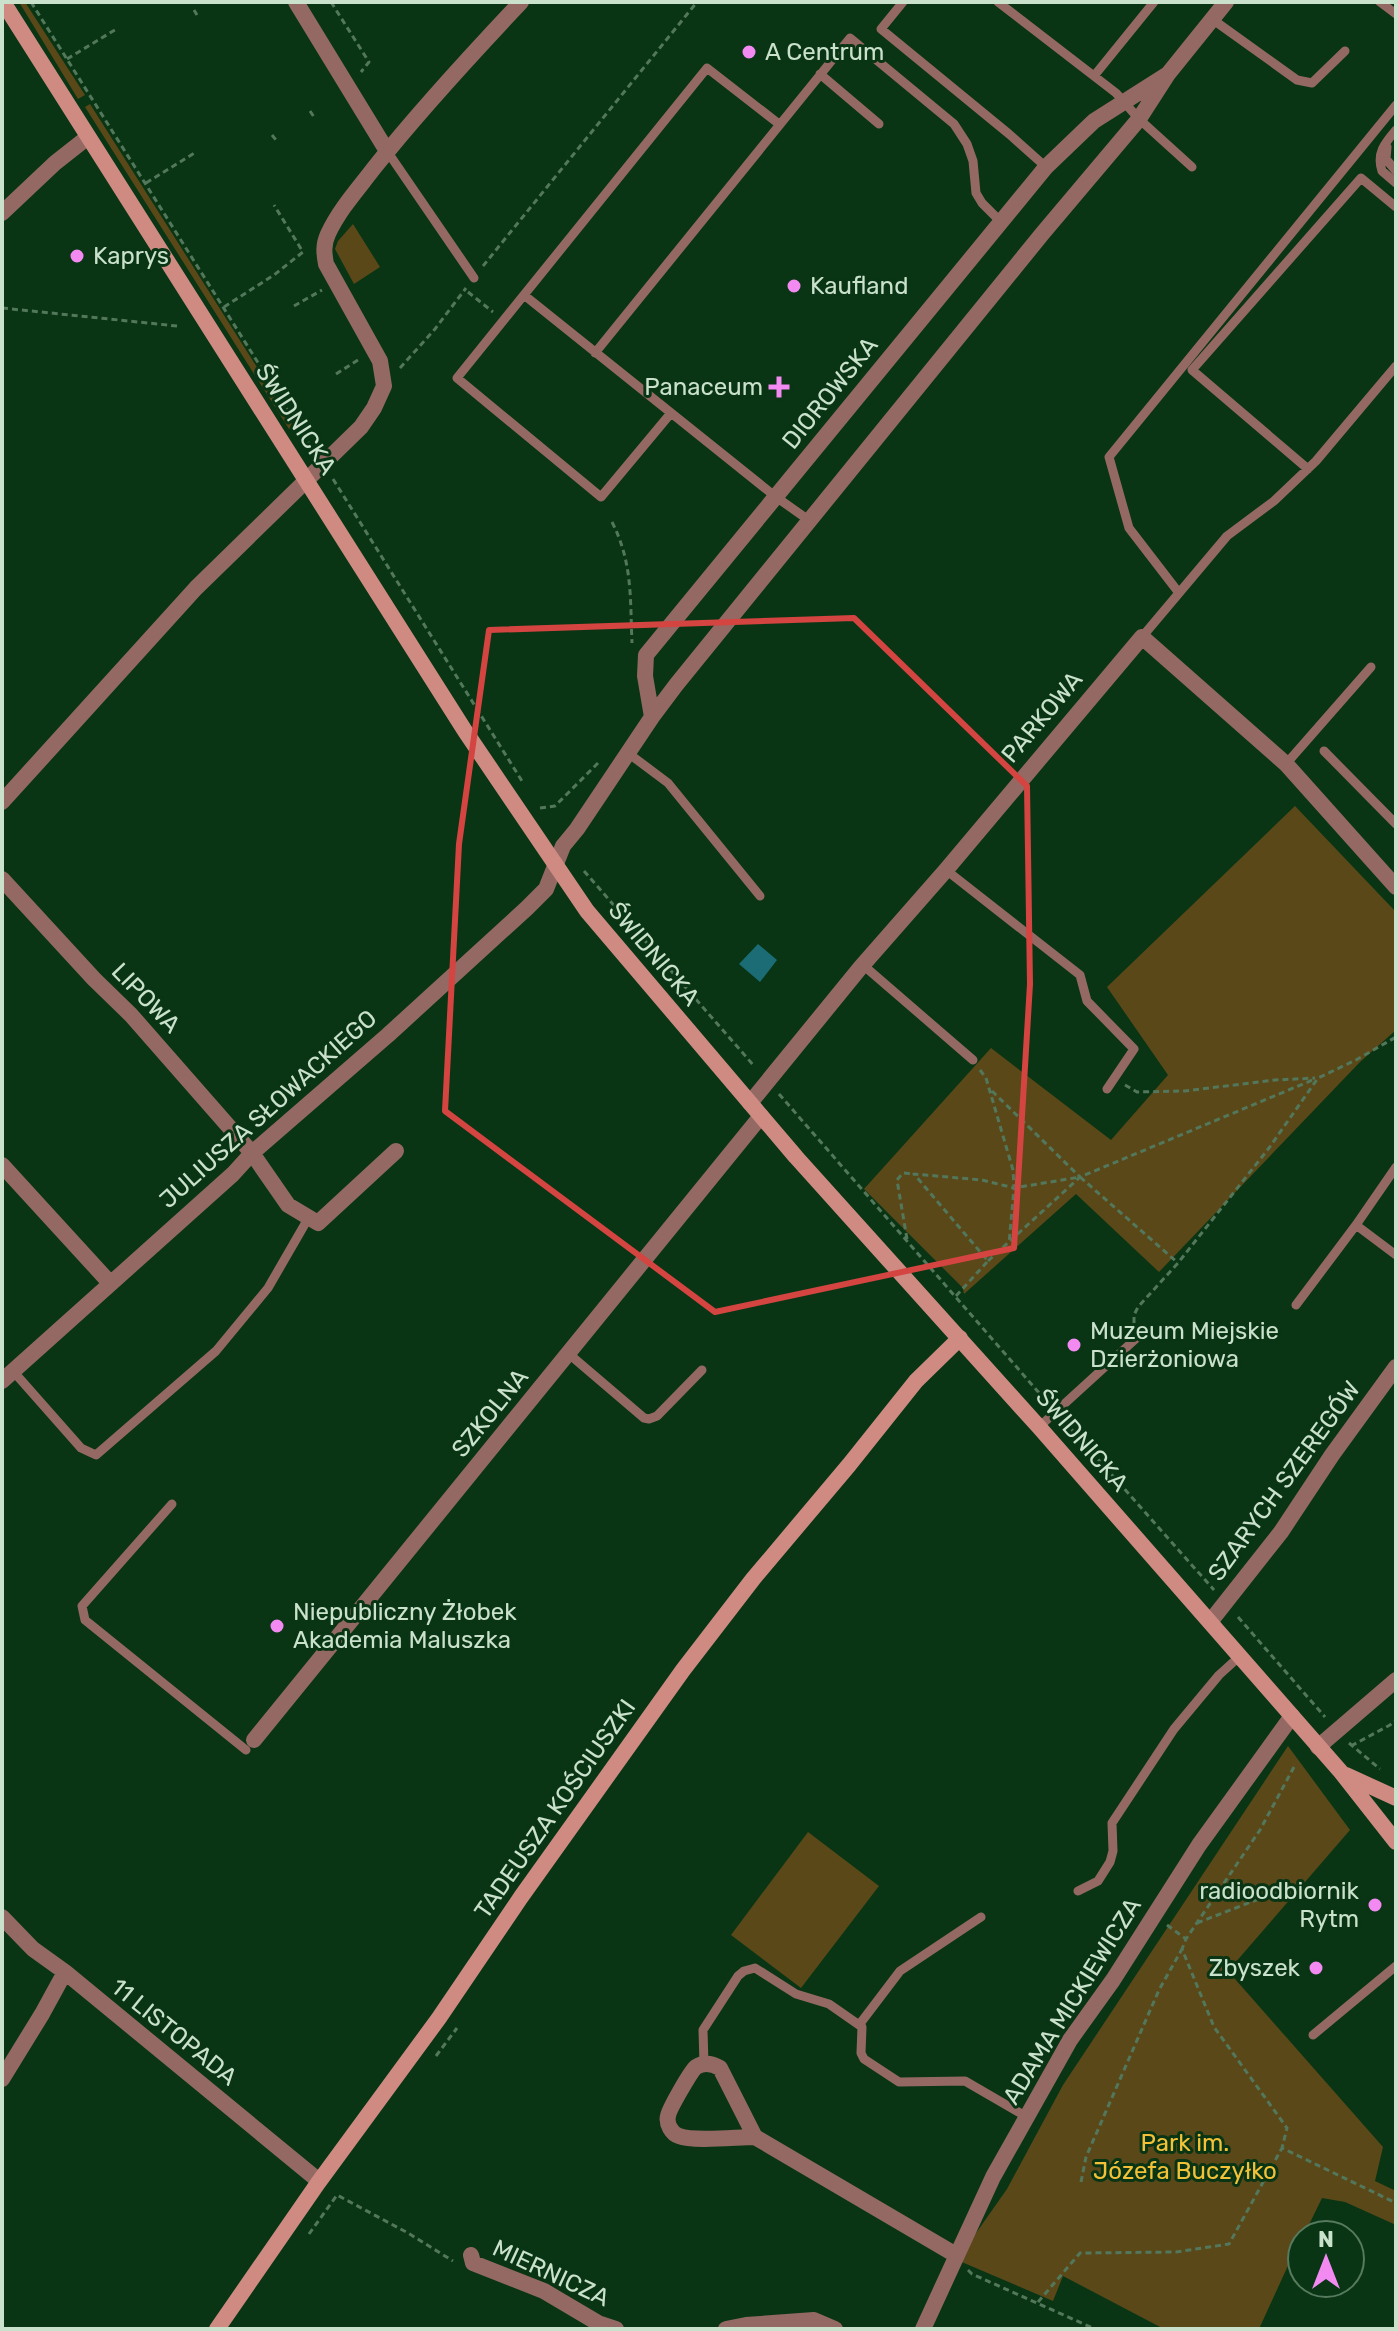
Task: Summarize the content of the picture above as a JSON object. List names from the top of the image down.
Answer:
{
  "streets": {
    "street": [
      "DIOROWSKA",
      "ŚWIDNICKA",
      "PARKOWA",
      "LIPOWA",
      "JULIUSZA SŁOWACKIEGO",
      "SZKOLNA",
      "SZARYCH SZEREGÓW",
      "TADEUSZA KOŚCIUSZKI",
      "ADAMA MICKIEWICZA",
      "11 LISTOPADA",
      "MIERNICZA"
    ]
  },
  "crossings": [
    ["ŚWIDNICKA", "PARKOWA"],
    ["ŚWIDNICKA", "JULIUSZA SŁOWACKIEGO"],
    ["ŚWIDNICKA", "SZKOLNA"],
    ["ŚWIDNICKA", "SZARYCH SZEREGÓW"],
    ["ŚWIDNICKA", "TADEUSZA KOŚCIUSZKI"],
    ["ŚWIDNICKA", "ADAMA MICKIEWICZA"],
    ["PARKOWA", "SZKOLNA"],
    ["LIPOWA", "JULIUSZA SŁOWACKIEGO"],
    ["TADEUSZA KOŚCIUSZKI", "11 LISTOPADA"]
  ],
  "parks": ["Park im. Józefa Buczyłko"],
  "places": {
    "other": [
      "A Centrum",
      "Kaprys",
      "Kaufland",
      "Muzeum Miejskie Dzierżoniowa",
      "Niepubliczny Żłobek Akademia Maluszka",
      "radioodbiornik Rytm",
      "Zbyszek"
    ],
    "health": ["Panaceum"]
  },
  "north": "top"
}
